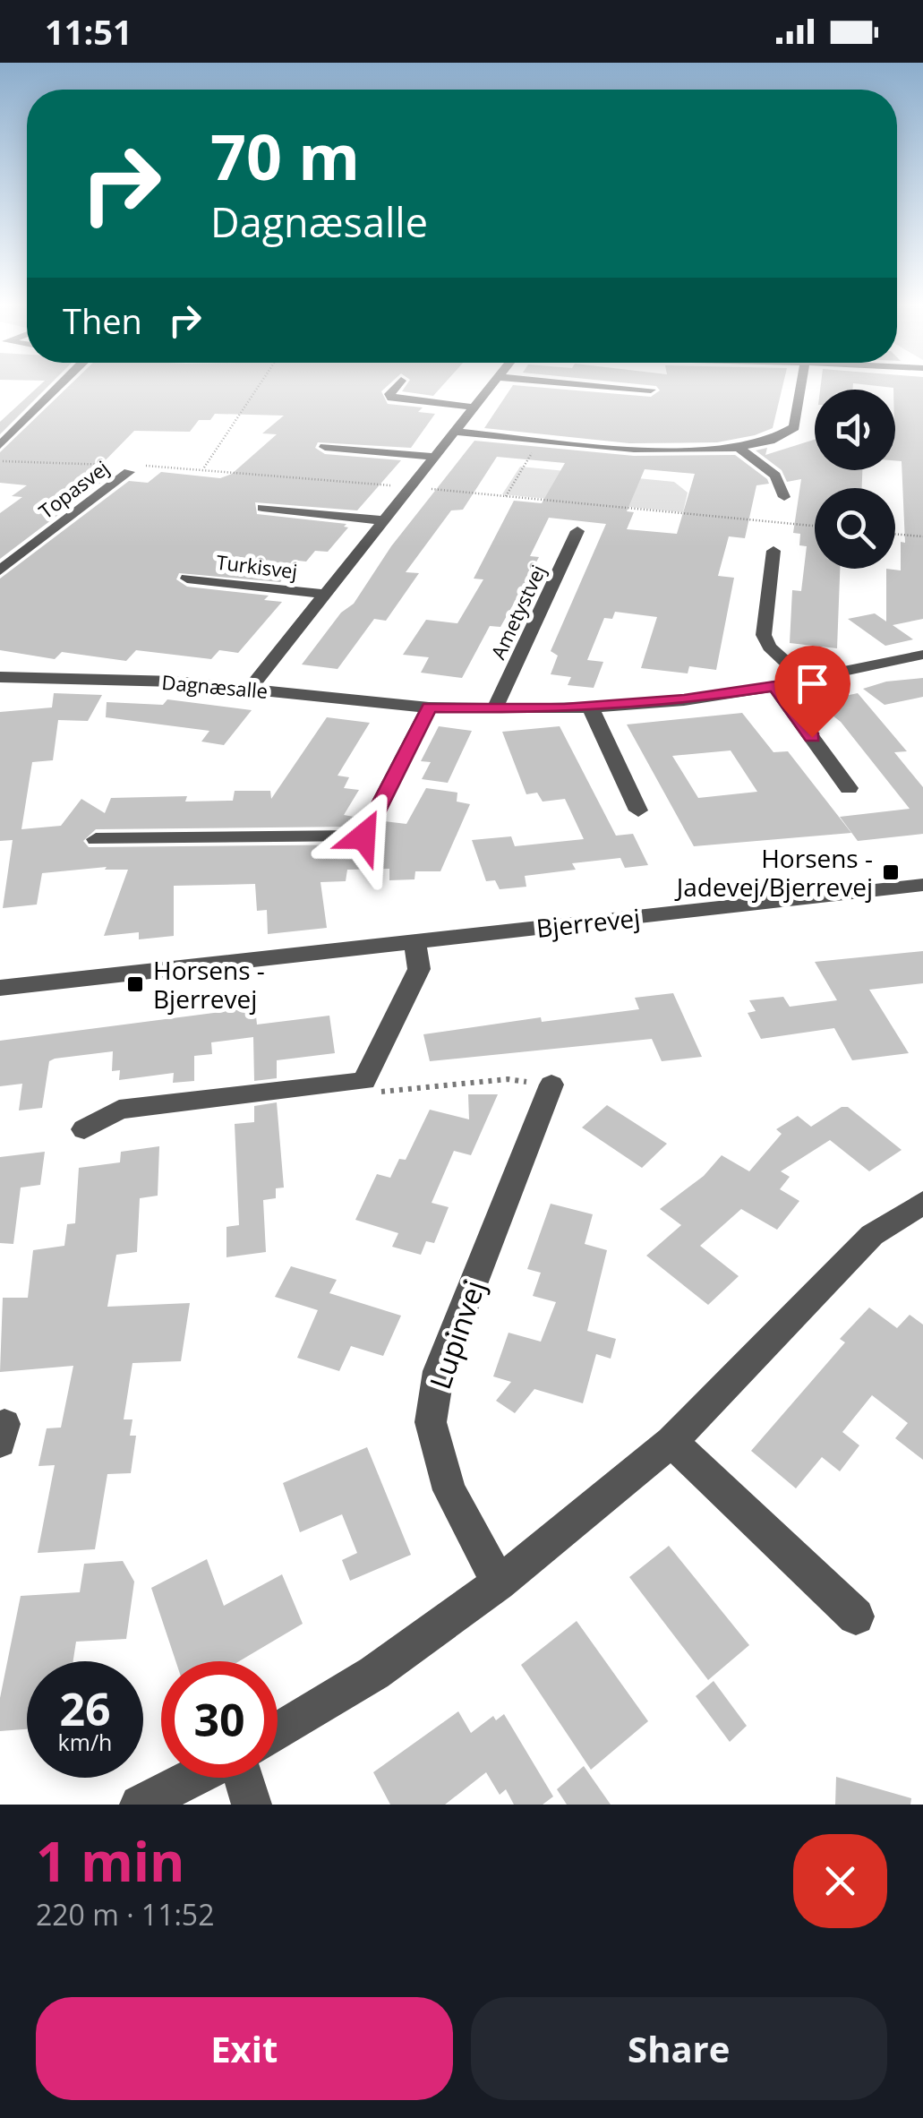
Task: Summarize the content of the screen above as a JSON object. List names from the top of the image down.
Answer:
{
  "streets": {
    "street": [
      "Topasvej",
      "Turkisvej",
      "Ametystvej",
      "Dagnæsalle",
      "Bjerrevej",
      "Lupinvej"
    ]
  },
  "crossings": [
    ["Turkisvej", "Dagnæsalle"],
    ["Ametystvej", "Dagnæsalle"]
  ],
  "places": {
    "transit": ["Horsens - Jadevej/Bjerrevej", "Horsens - Bjerrevej"]
  },
  "page": {
    "status": "11:51",
    "turn": ["70 m", "Dagnæsalle"],
    "then": "Then",
    "speed": "26 km/h",
    "limit": "30",
    "heading": ["1 min", "220 m · 11:52"],
    "buttons": ["Exit", "Share"]
  }
}
